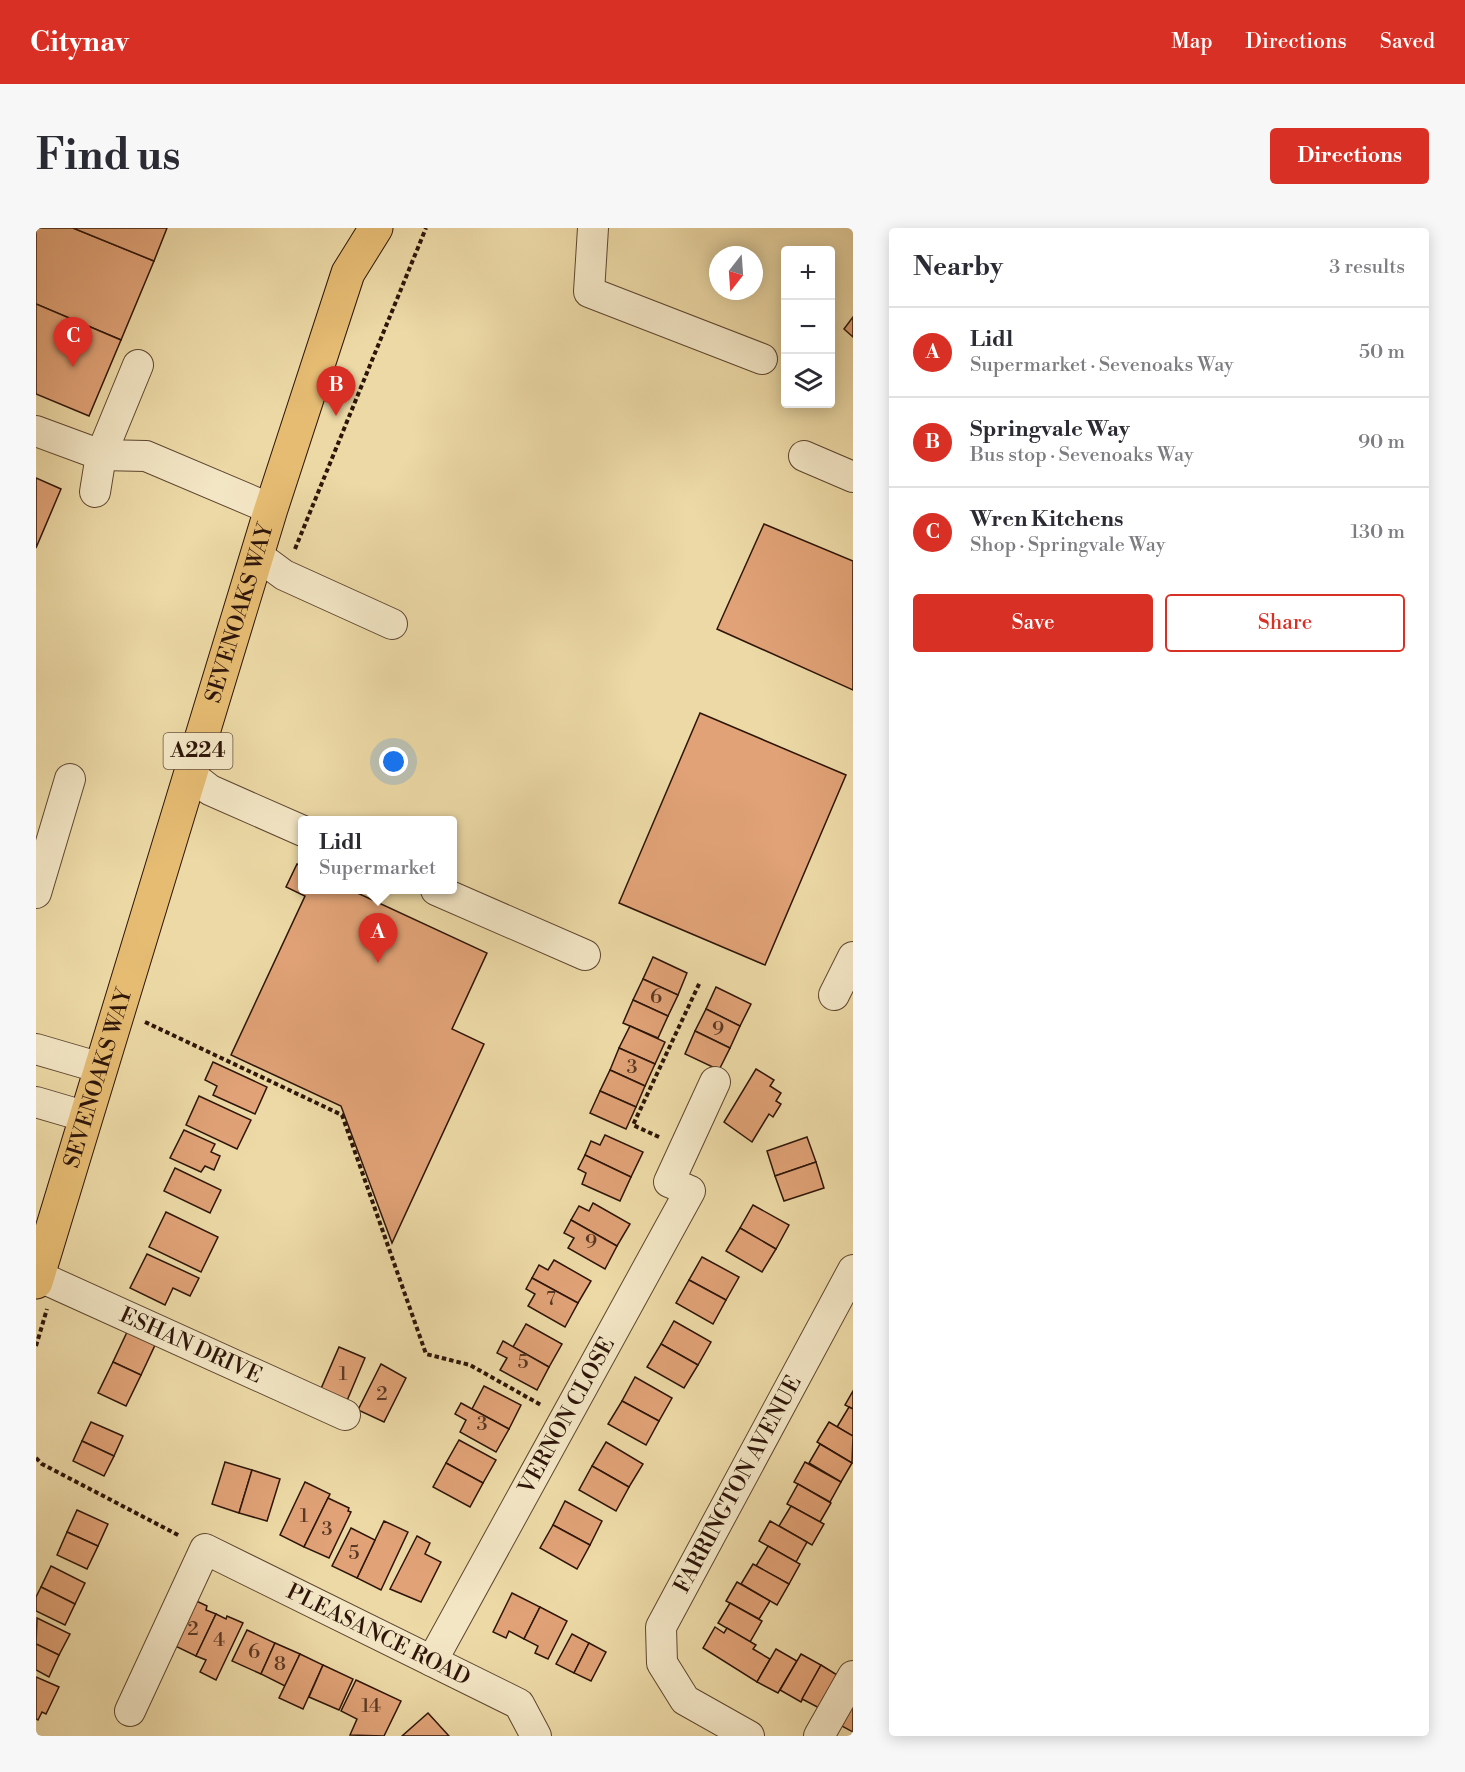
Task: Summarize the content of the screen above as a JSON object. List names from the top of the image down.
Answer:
{
  "streets": {
    "main road": ["SEVENOAKS WAY", "A224"],
    "street": [
      "ESHAN DRIVE",
      "VERNON CLOSE",
      "FARRINGTON AVENUE",
      "PLEASANCE ROAD"
    ]
  },
  "crossings": [
    ["SEVENOAKS WAY", "ESHAN DRIVE"],
    ["VERNON CLOSE", "PLEASANCE ROAD"]
  ],
  "house_numbers": [
    "6",
    "9",
    "3",
    "9",
    "7",
    "5",
    "1",
    "2",
    "3",
    "1",
    "3",
    "5",
    "2",
    "4",
    "6",
    "8",
    "14"
  ],
  "north": "bottom",
  "page": {
    "header": "Citynav",
    "nav": ["Map", "Directions", "Saved"],
    "buttons": [
      "Directions",
      ["Save", "Share"]
    ],
    "title": "Find us",
    "heading": ["Nearby", "3 results"],
    "map_buttons": ["+", "−"],
    "list": [
      {
        "mark": "A",
        "name": "Lidl",
        "note": "Supermarket · Sevenoaks Way",
        "value": "50 m"
      },
      {
        "mark": "B",
        "name": "Springvale Way",
        "note": "Bus stop · Sevenoaks Way",
        "value": "90 m"
      },
      {
        "mark": "C",
        "name": "Wren Kitchens",
        "note": "Shop · Springvale Way",
        "value": "130 m"
      }
    ],
    "pins": ["C", "B", "A"],
    "popup": ["Lidl", "Supermarket"]
  }
}
